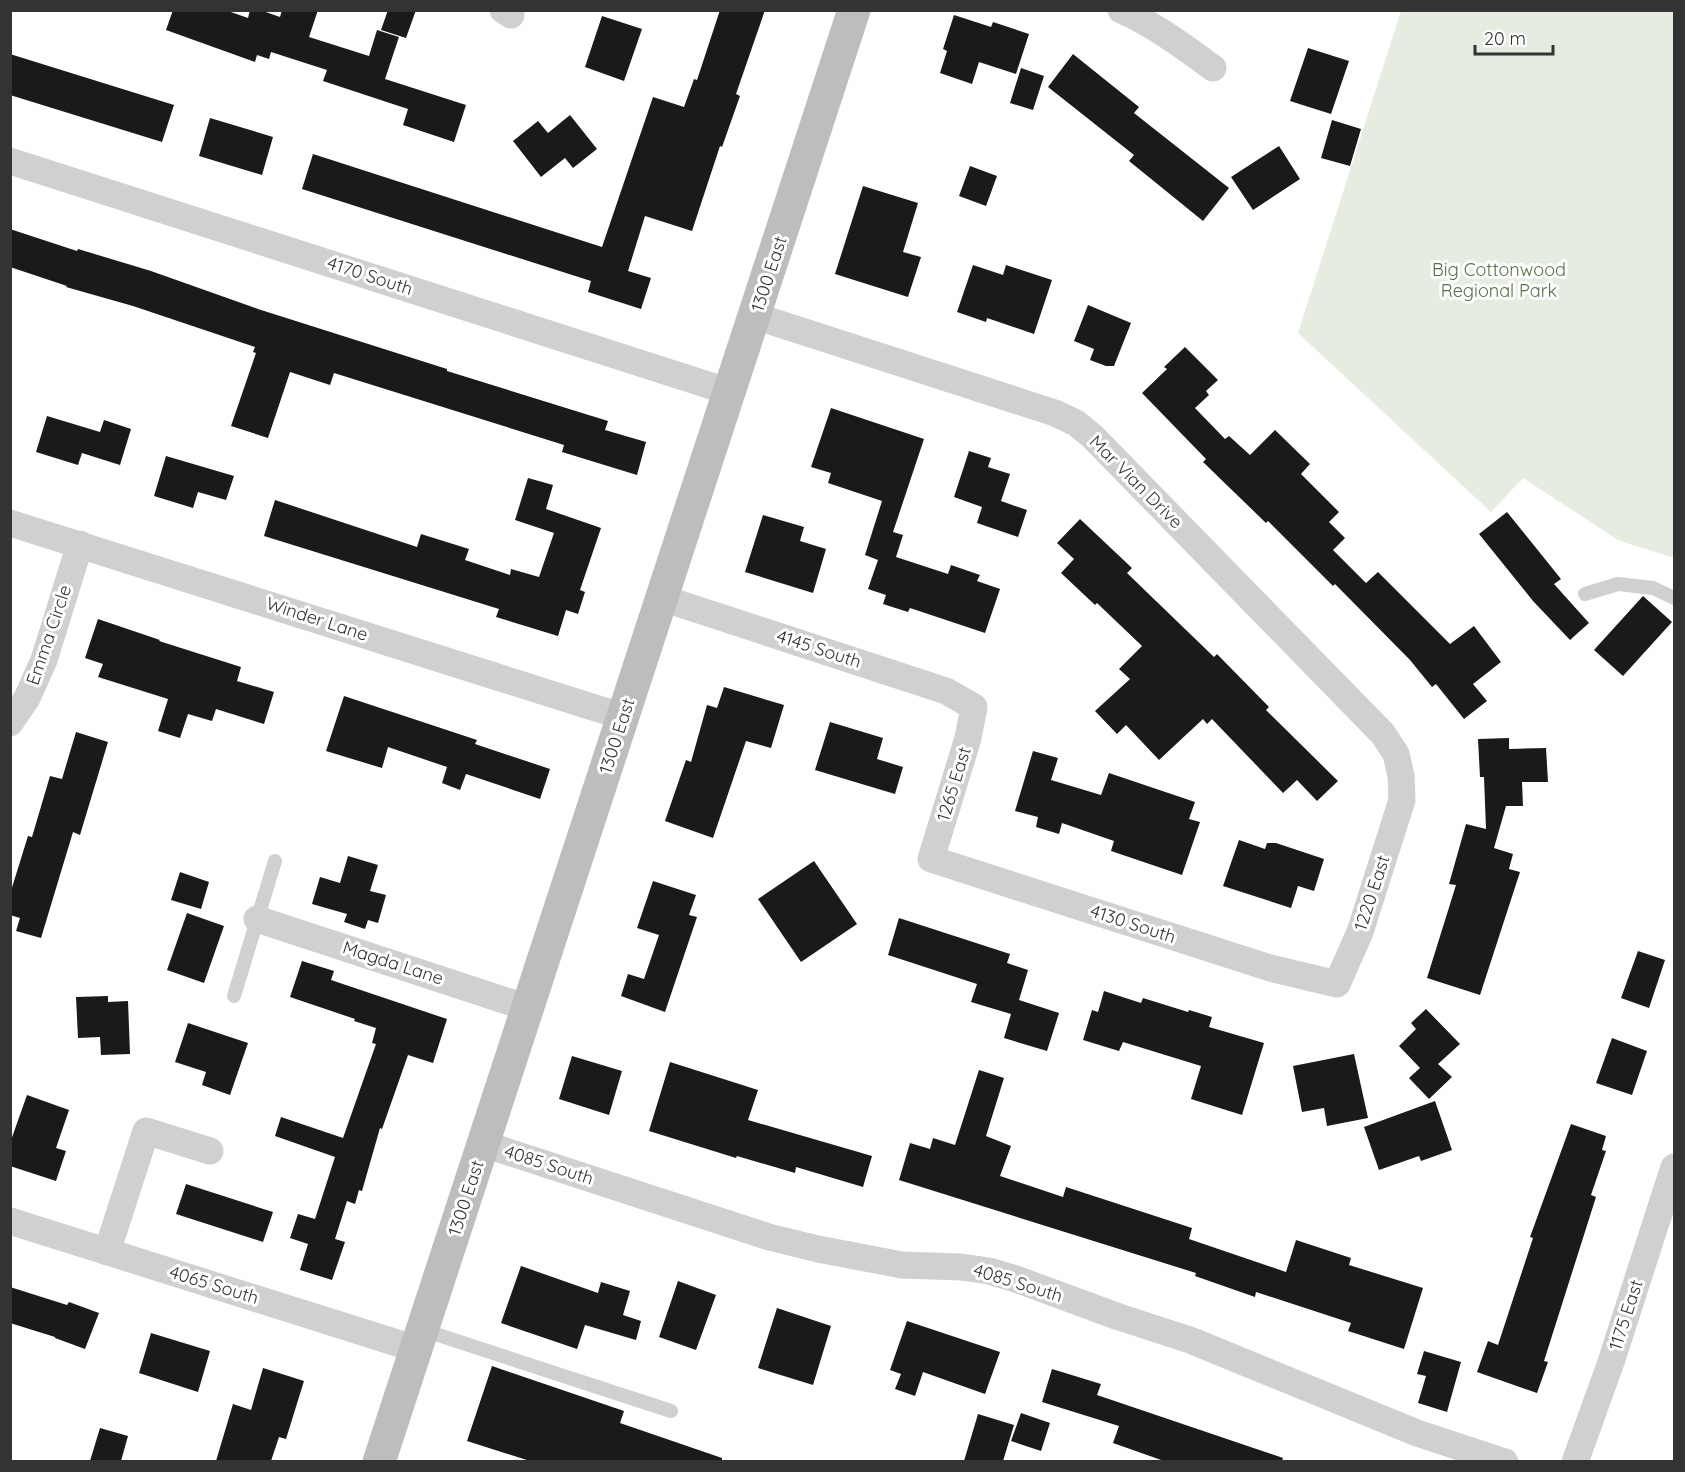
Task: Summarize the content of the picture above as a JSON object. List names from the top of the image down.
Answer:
{
  "streets": {
    "main road": ["1300 East"],
    "street": [
      "4170 South",
      "Mar Vian Drive",
      "Winder Lane",
      "Emma Circle",
      "4145 South",
      "1265 East",
      "1220 East",
      "4130 South",
      "Magda Lane",
      "4085 South",
      "4065 South",
      "1175 East"
    ]
  },
  "crossings": [
    ["1300 East", "4170 South"],
    ["1300 East", "Mar Vian Drive"],
    ["1300 East", "Winder Lane"],
    ["1300 East", "4145 South"],
    ["1300 East", "Magda Lane"],
    ["1300 East", "4085 South"],
    ["1300 East", "4065 South"],
    ["Mar Vian Drive", "1220 East"],
    ["Winder Lane", "Emma Circle"],
    ["4145 South", "1265 East"],
    ["1265 East", "4130 South"],
    ["1220 East", "4130 South"]
  ],
  "parks": ["Big Cottonwood Regional Park"],
  "scale_bar": "20 m"
}
